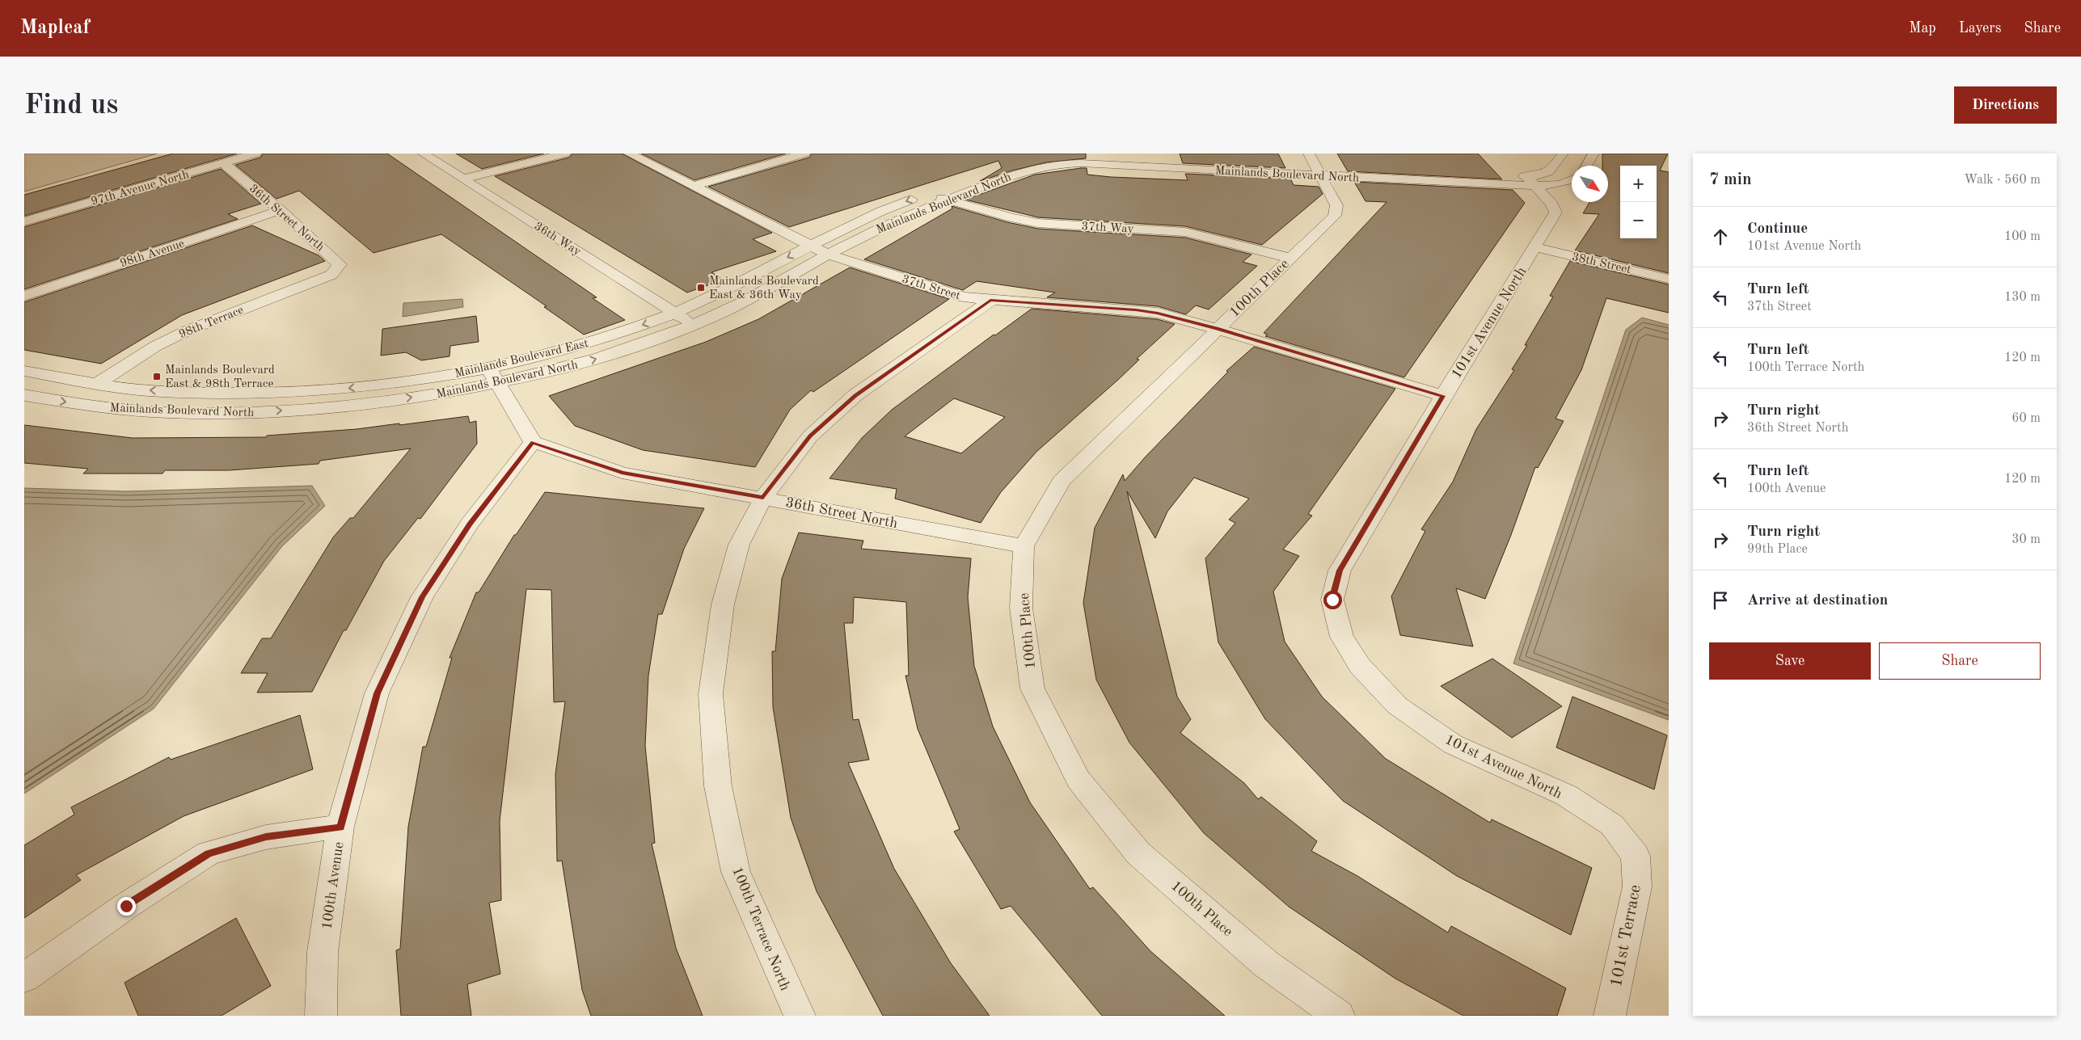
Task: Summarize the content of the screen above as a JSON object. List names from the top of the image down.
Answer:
{
  "streets": {
    "street": [
      "Mainlands Boulevard North",
      "97th Avenue North",
      "36th Street North",
      "37th Way",
      "36th Way",
      "98th Avenue",
      "38th Street",
      "37th Street",
      "100th Place",
      "98th Terrace",
      "101st Avenue North",
      "Mainlands Boulevard East",
      "100th Avenue",
      "100th Terrace North",
      "101st Terrace"
    ]
  },
  "crossings": [
    ["Mainlands Boulevard North", "37th Way"],
    ["Mainlands Boulevard North", "36th Way"],
    ["Mainlands Boulevard North", "37th Street"],
    ["Mainlands Boulevard North", "100th Place"],
    ["Mainlands Boulevard North", "101st Avenue North"],
    ["Mainlands Boulevard North", "Mainlands Boulevard East"],
    ["97th Avenue North", "36th Street North"],
    ["36th Street North", "98th Avenue"],
    ["36th Street North", "100th Place"],
    ["36th Street North", "98th Terrace"],
    ["36th Street North", "100th Avenue"],
    ["36th Street North", "100th Terrace North"],
    ["37th Way", "100th Place"],
    ["37th Way", "Mainlands Boulevard East"],
    ["36th Way", "Mainlands Boulevard East"],
    ["38th Street", "101st Avenue North"],
    ["37th Street", "100th Place"],
    ["37th Street", "101st Avenue North"],
    ["37th Street", "Mainlands Boulevard East"],
    ["37th Street", "100th Terrace North"],
    ["98th Terrace", "Mainlands Boulevard East"],
    ["101st Avenue North", "101st Terrace"]
  ],
  "one_way": ["Mainlands Boulevard North", "Mainlands Boulevard East"],
  "places": {
    "transit": ["Mainlands Boulevard East & 36th Way", "Mainlands Boulevard East & 98th Terrace"]
  },
  "north": "bottom right",
  "page": {
    "header": "Mapleaf",
    "nav": ["Map", "Layers", "Share"],
    "buttons": [
      "Directions",
      ["Save", "Share"]
    ],
    "title": "Find us",
    "heading": ["7 min", "Walk · 560 m"],
    "map_buttons": ["+", "−"],
    "list": [
      ["Continue", "101st Avenue North", "100 m"],
      ["Turn left", "37th Street", "130 m"],
      ["Turn left", "100th Terrace North", "120 m"],
      ["Turn right", "36th Street North", "60 m"],
      ["Turn left", "100th Avenue", "120 m"],
      ["Turn right", "99th Place", "30 m"],
      "Arrive at destination"
    ]
  }
}
